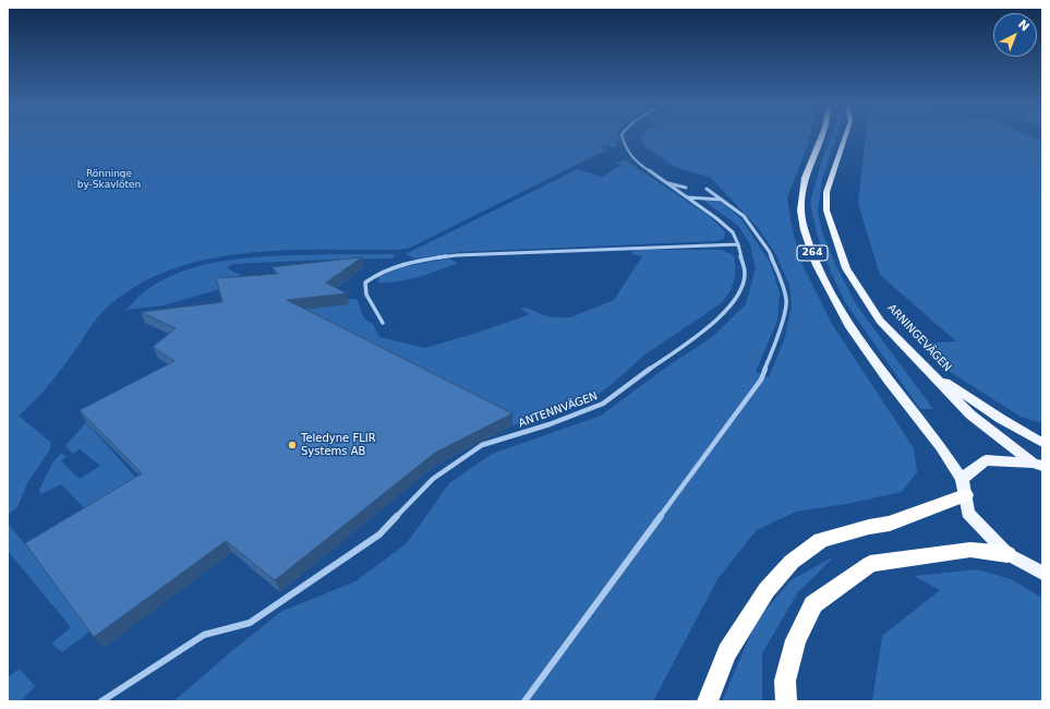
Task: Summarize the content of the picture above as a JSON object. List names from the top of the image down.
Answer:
{
  "streets": {
    "main road": ["264", "ARNINGEVÄGEN"],
    "street": ["ANTENNVÄGEN"]
  },
  "crossings": [
    ["264", "ARNINGEVÄGEN"]
  ],
  "parks": ["Rönninge by-Skavlöten"],
  "places": ["Teledyne FLIR Systems AB"],
  "north": "top right"
}
